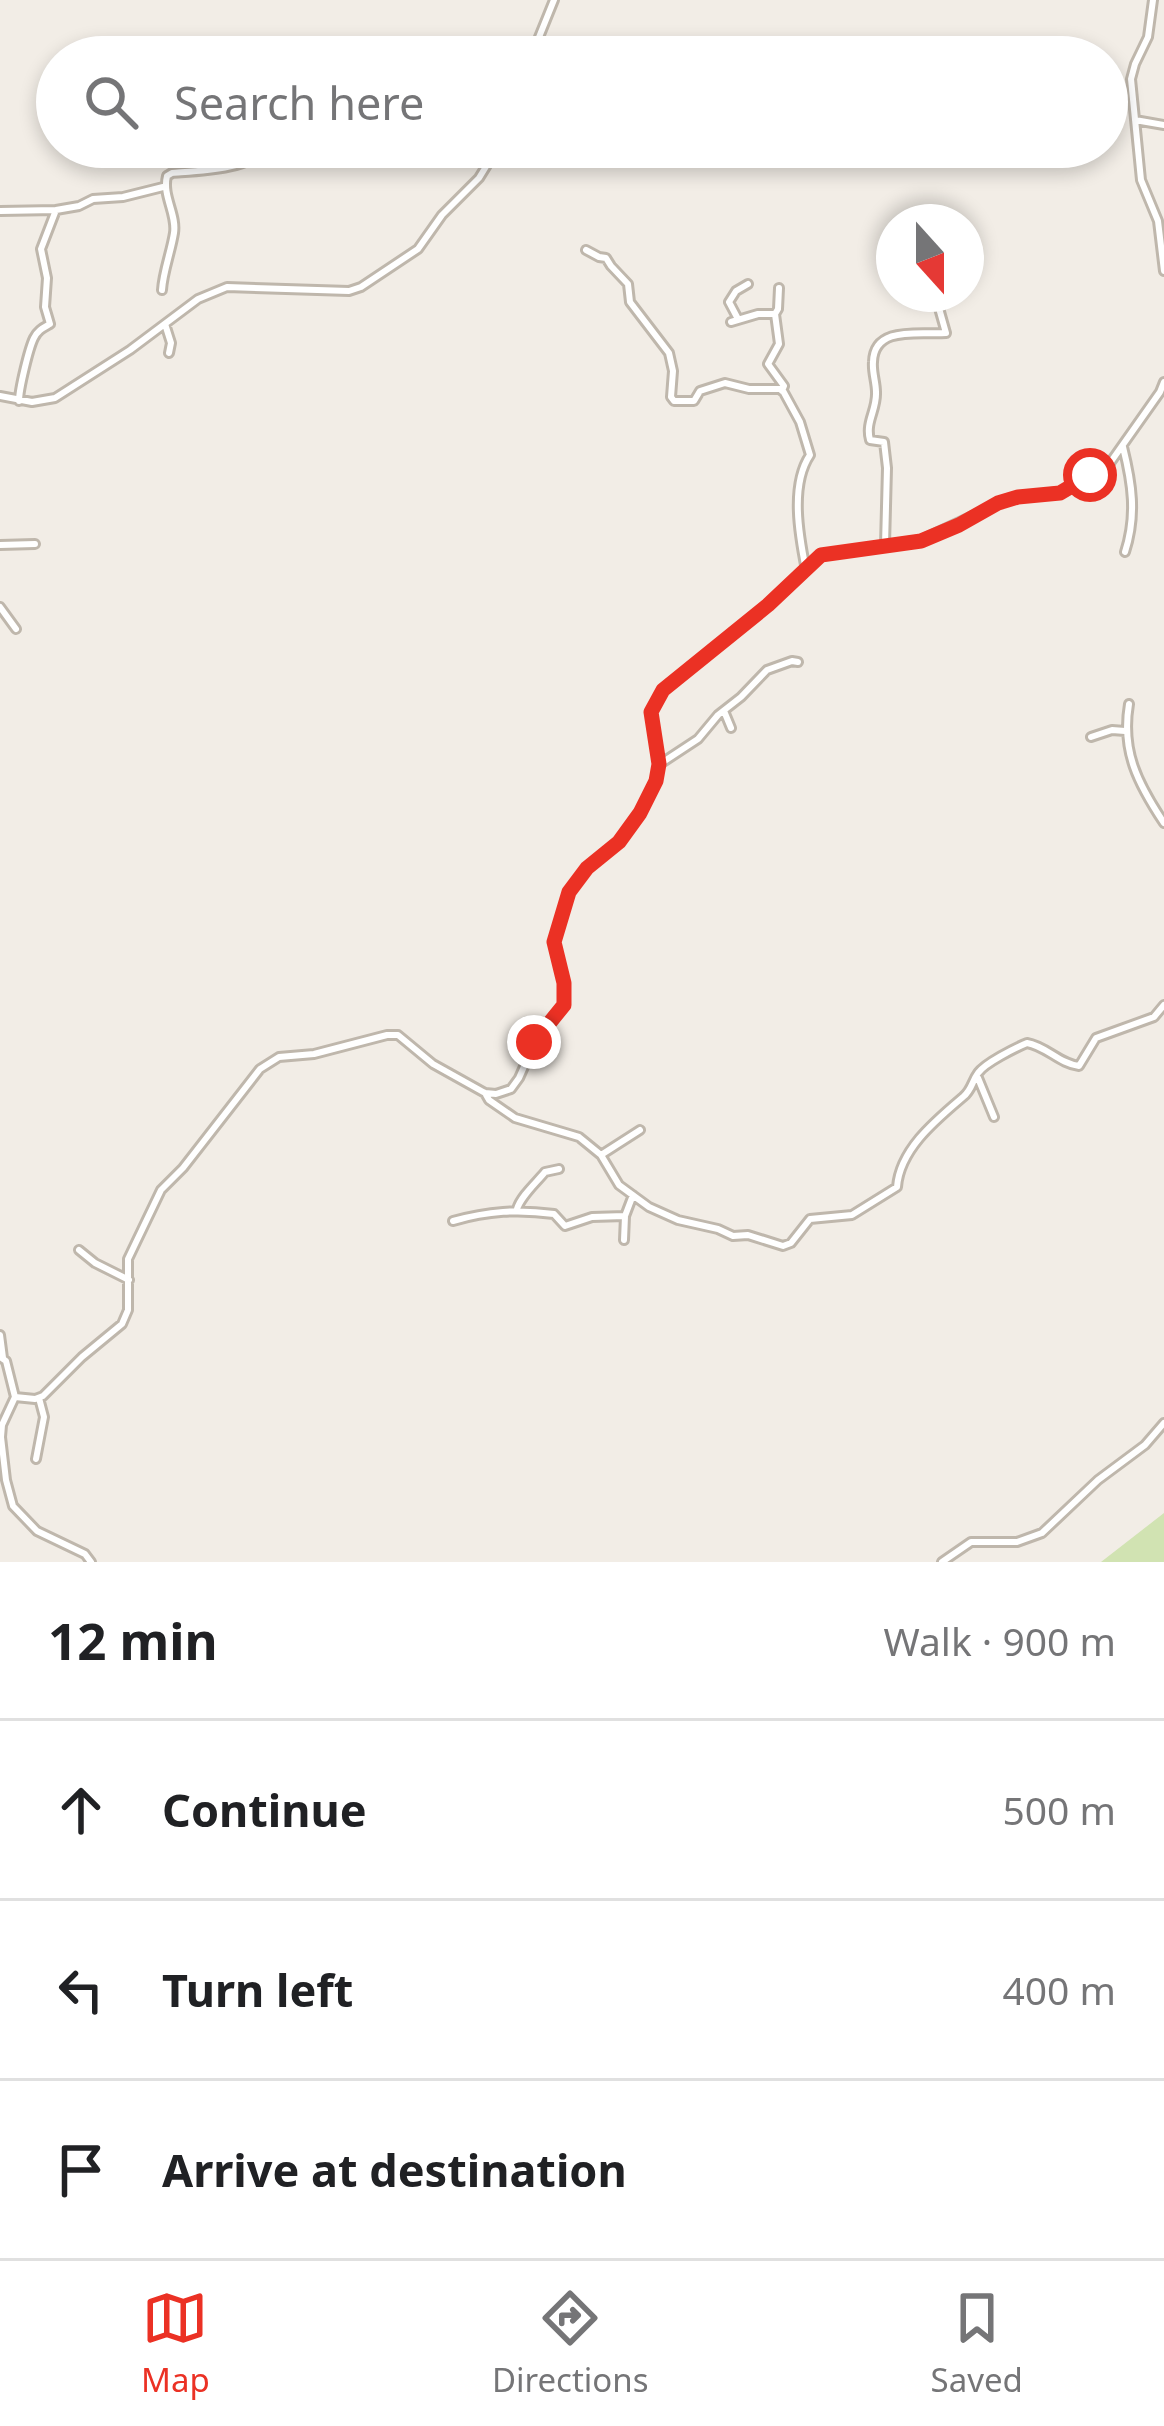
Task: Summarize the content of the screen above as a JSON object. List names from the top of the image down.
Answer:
{
  "north": "bottom",
  "page": {
    "search": "Search here",
    "heading": ["12 min", "Walk · 900 m"],
    "list": [
      ["Continue", "500 m"],
      ["Turn left", "400 m"],
      "Arrive at destination"
    ],
    "nav": ["Map", "Directions", "Saved"]
  }
}
